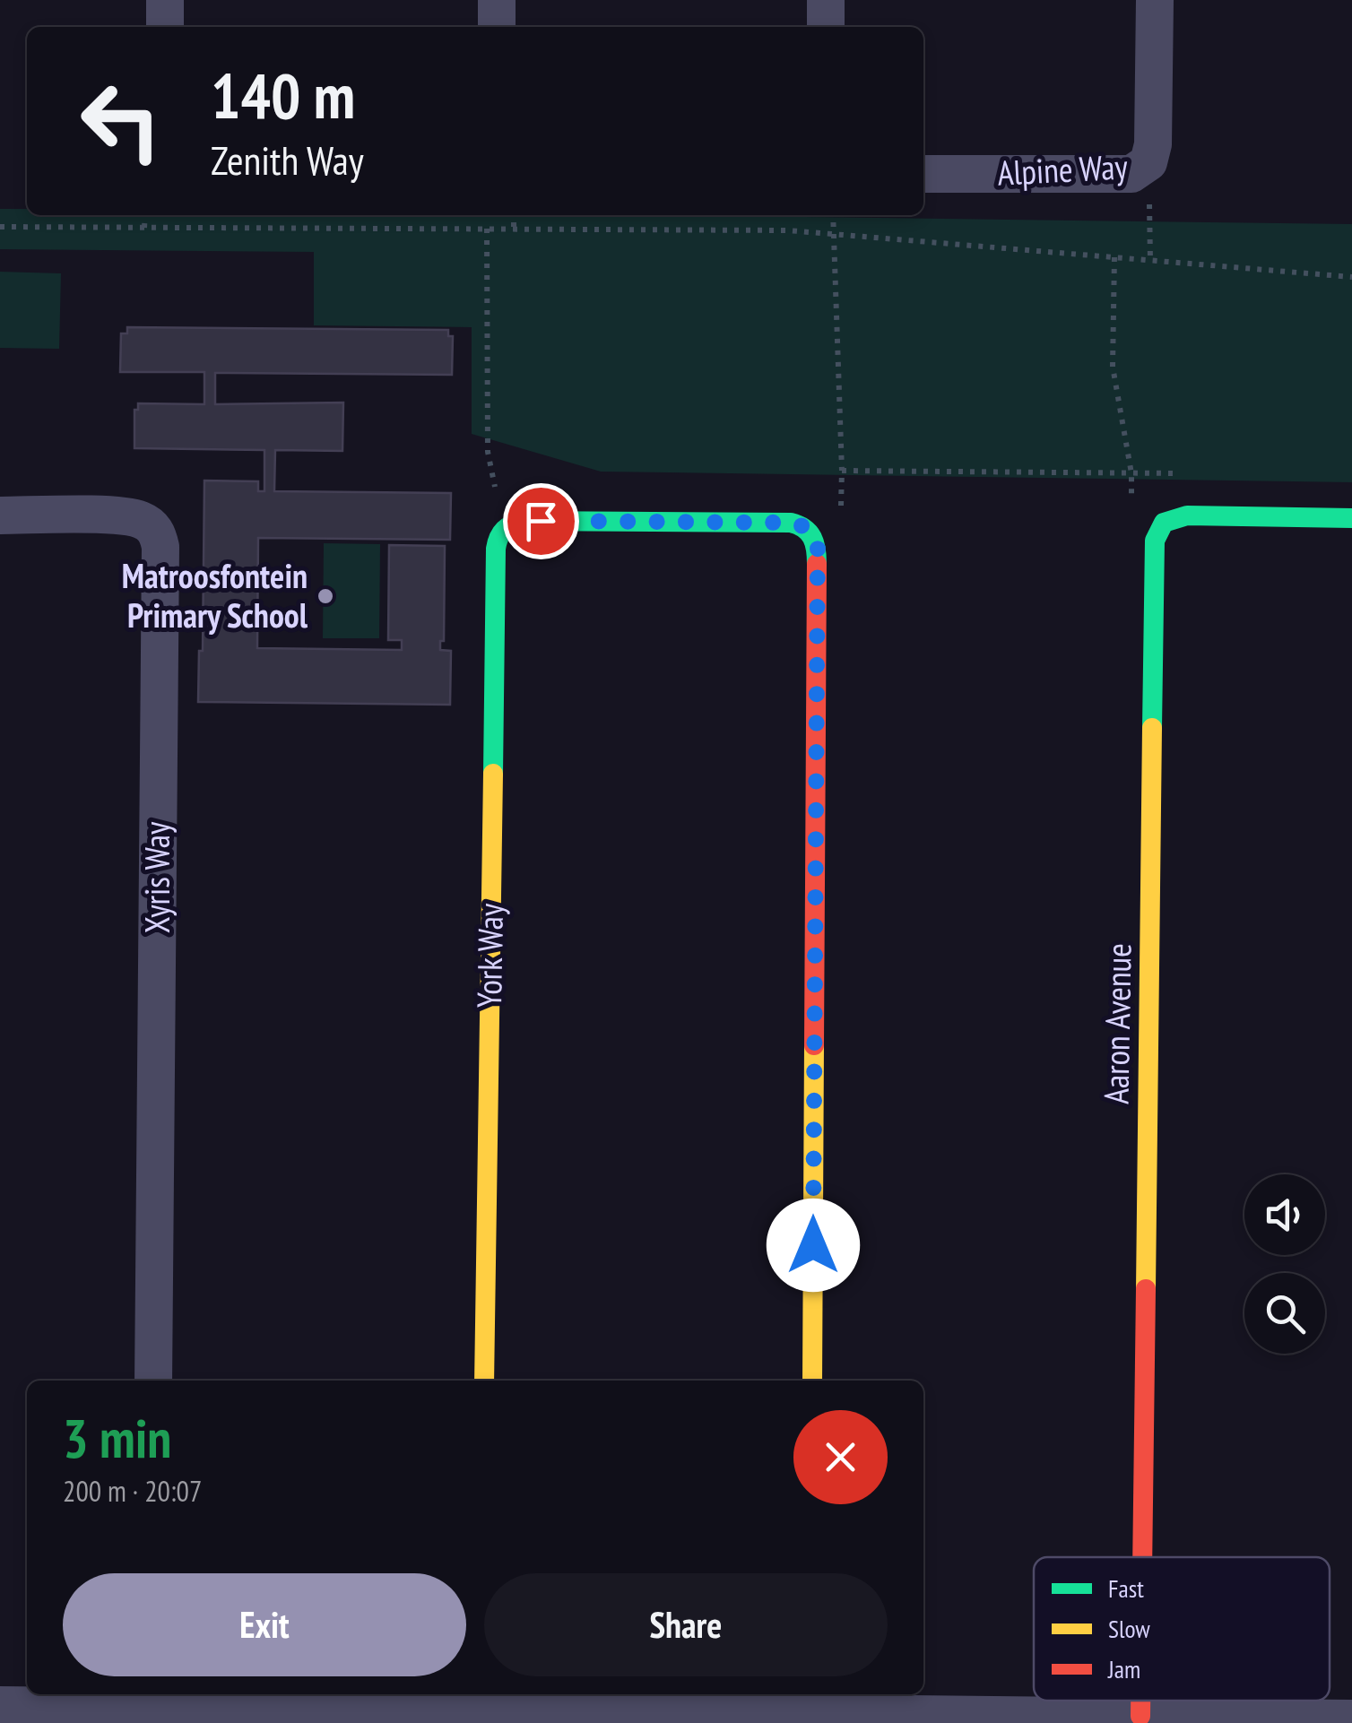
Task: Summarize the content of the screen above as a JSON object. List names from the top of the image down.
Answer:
{
  "streets": {
    "street": [
      "Alpine Way",
      "Xyris Way",
      "York Way",
      "Aaron Avenue"
    ]
  },
  "places": ["Matroosfontein Primary School"],
  "legend": ["Fast", "Slow", "Jam"],
  "page": {
    "turn": ["140 m", "Zenith Way"],
    "heading": ["3 min", "200 m · 20:07"],
    "buttons": ["Exit", "Share"]
  }
}
